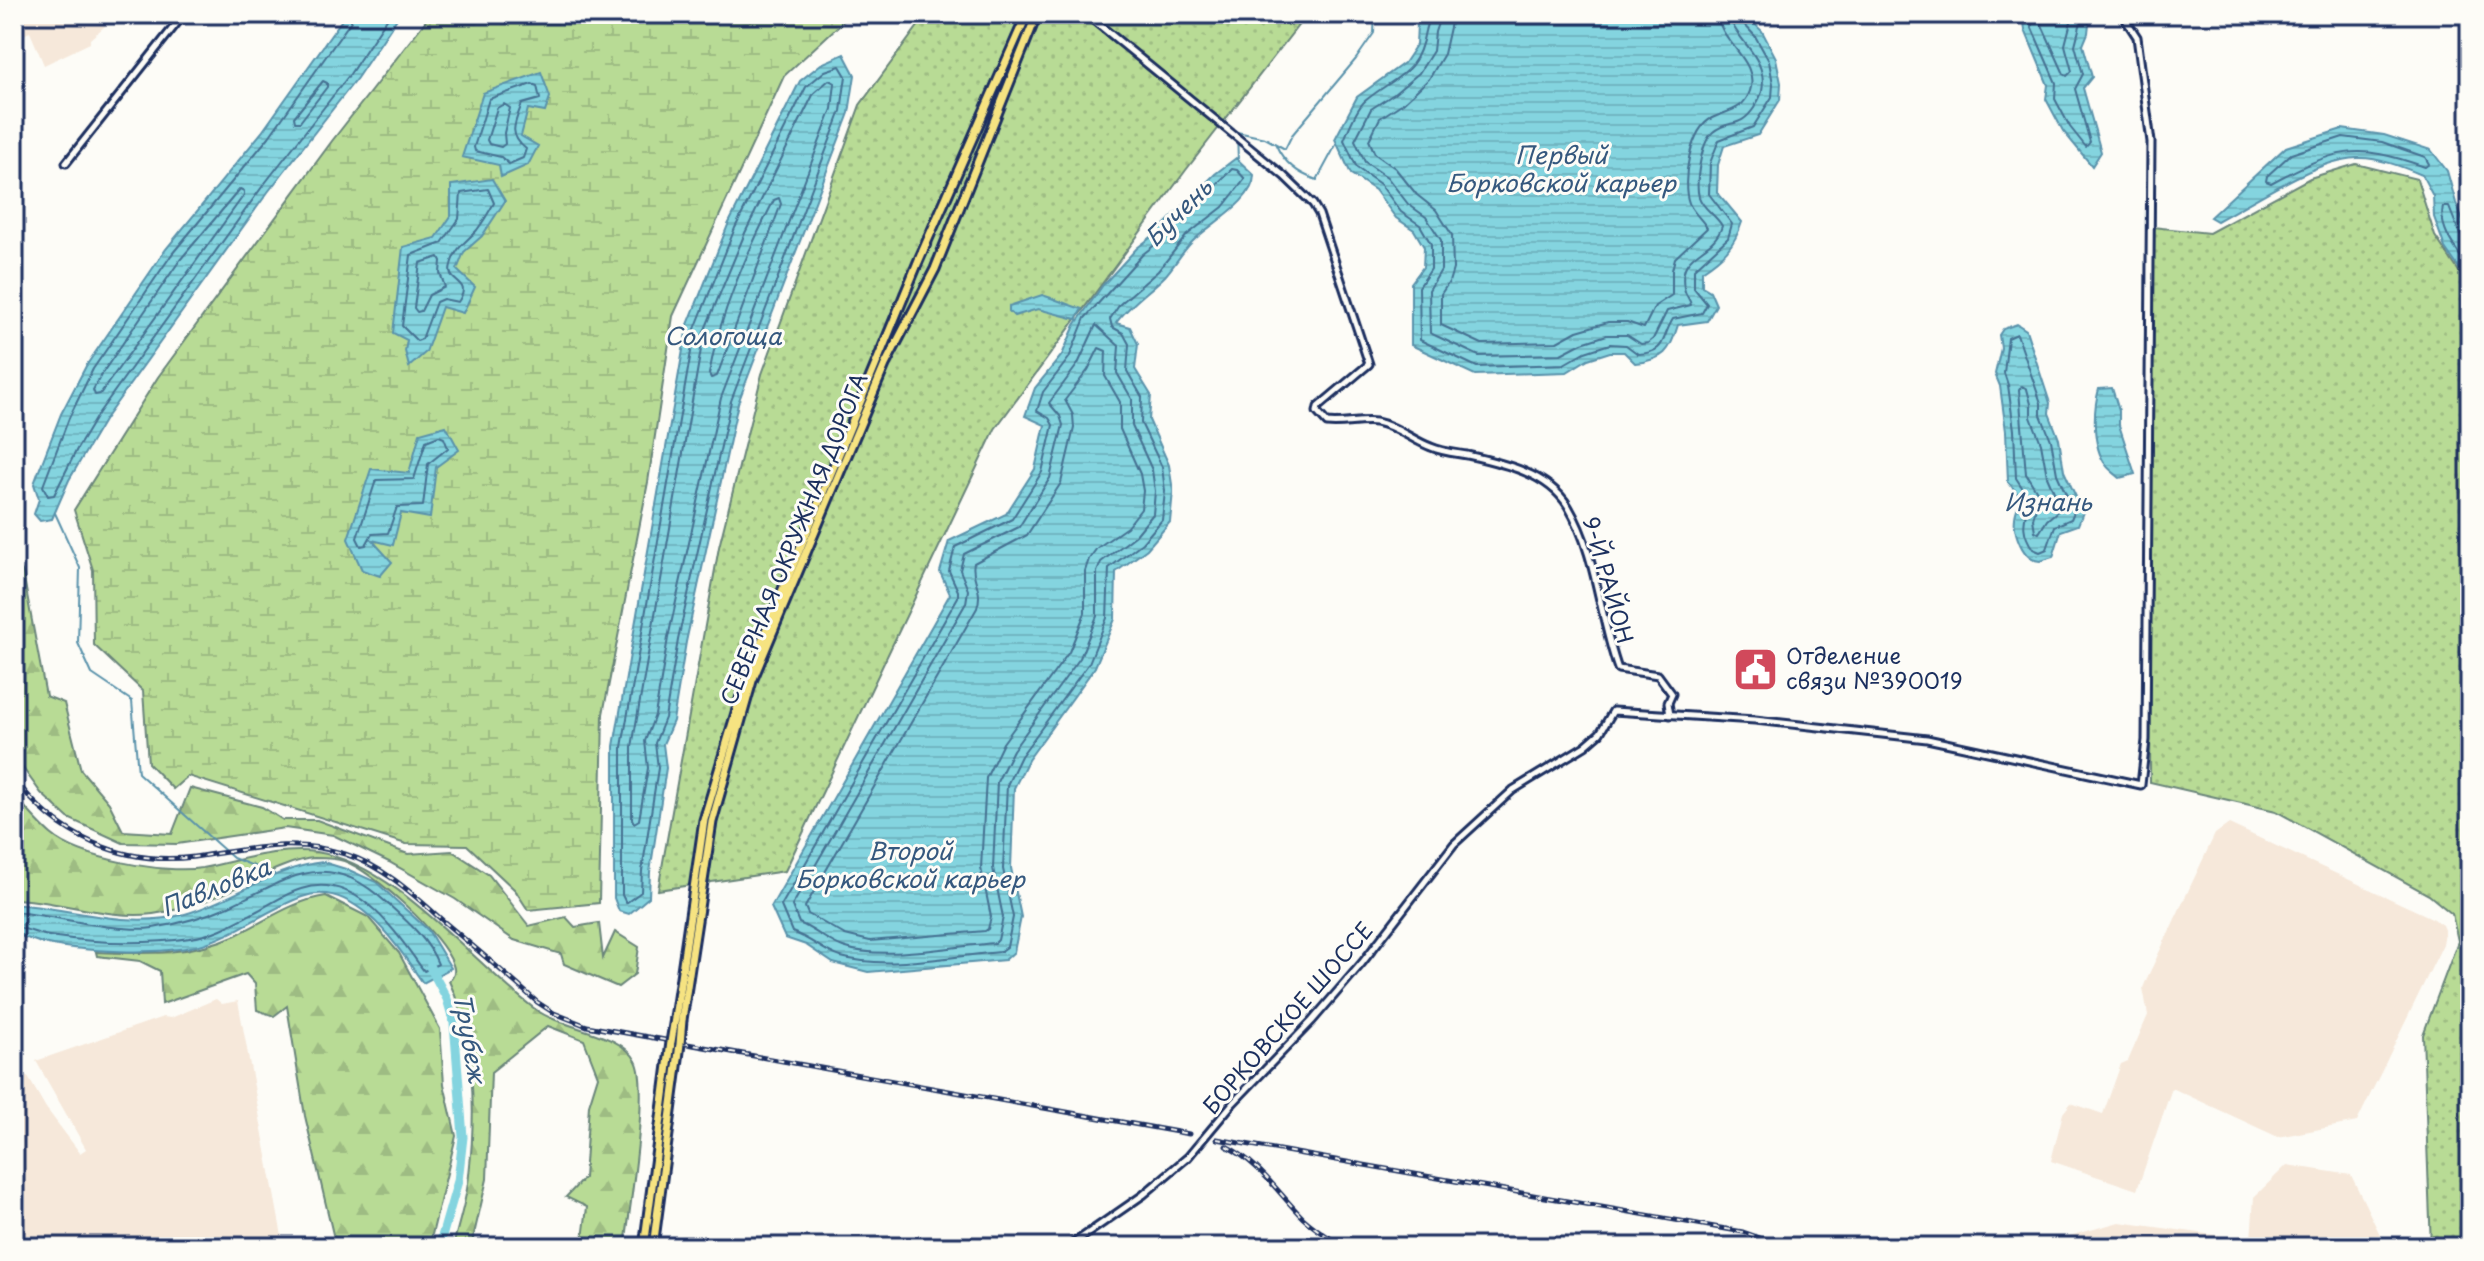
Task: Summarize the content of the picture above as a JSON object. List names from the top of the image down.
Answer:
{
  "streets": {
    "main road": ["СЕВЕРНАЯ ОКРУЖНАЯ ДОРОГА"],
    "street": ["9-Й РАЙОН", "БОРКОВСКОЕ ШОССЕ"]
  },
  "crossings": [
    ["9-Й РАЙОН", "БОРКОВСКОЕ ШОССЕ"]
  ],
  "water": [
    "Первый Борковской карьер",
    "Бучень",
    "Сологоща",
    "Изнань",
    "Второй Борковской карьер",
    "Павловка",
    "Трубеж"
  ],
  "places": {
    "public building": ["Отделение связи №390019"]
  }
}
